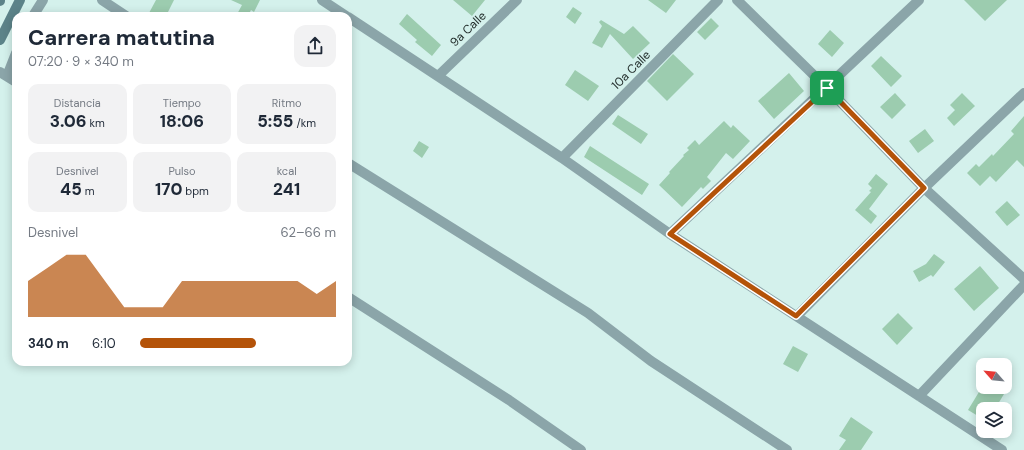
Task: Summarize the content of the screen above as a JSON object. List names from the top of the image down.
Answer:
{
  "streets": {
    "street": ["9a Calle", "10a Calle"]
  },
  "north": "top left",
  "page": {
    "heading": ["Carrera matutina", "07:20 · 9 × 340 m"],
    "stats": [
      ["Distancia", "3.06 km"],
      ["Tiempo", "18:06"],
      ["Ritmo", "5:55 /km"],
      ["Desnivel", "45 m"],
      ["Pulso", "170 bpm"],
      ["kcal", "241"]
    ],
    "chart": ["Desnivel", "62–66 m"],
    "list": [
      {
        "name": "340 m",
        "note": "6:10"
      }
    ]
  }
}
